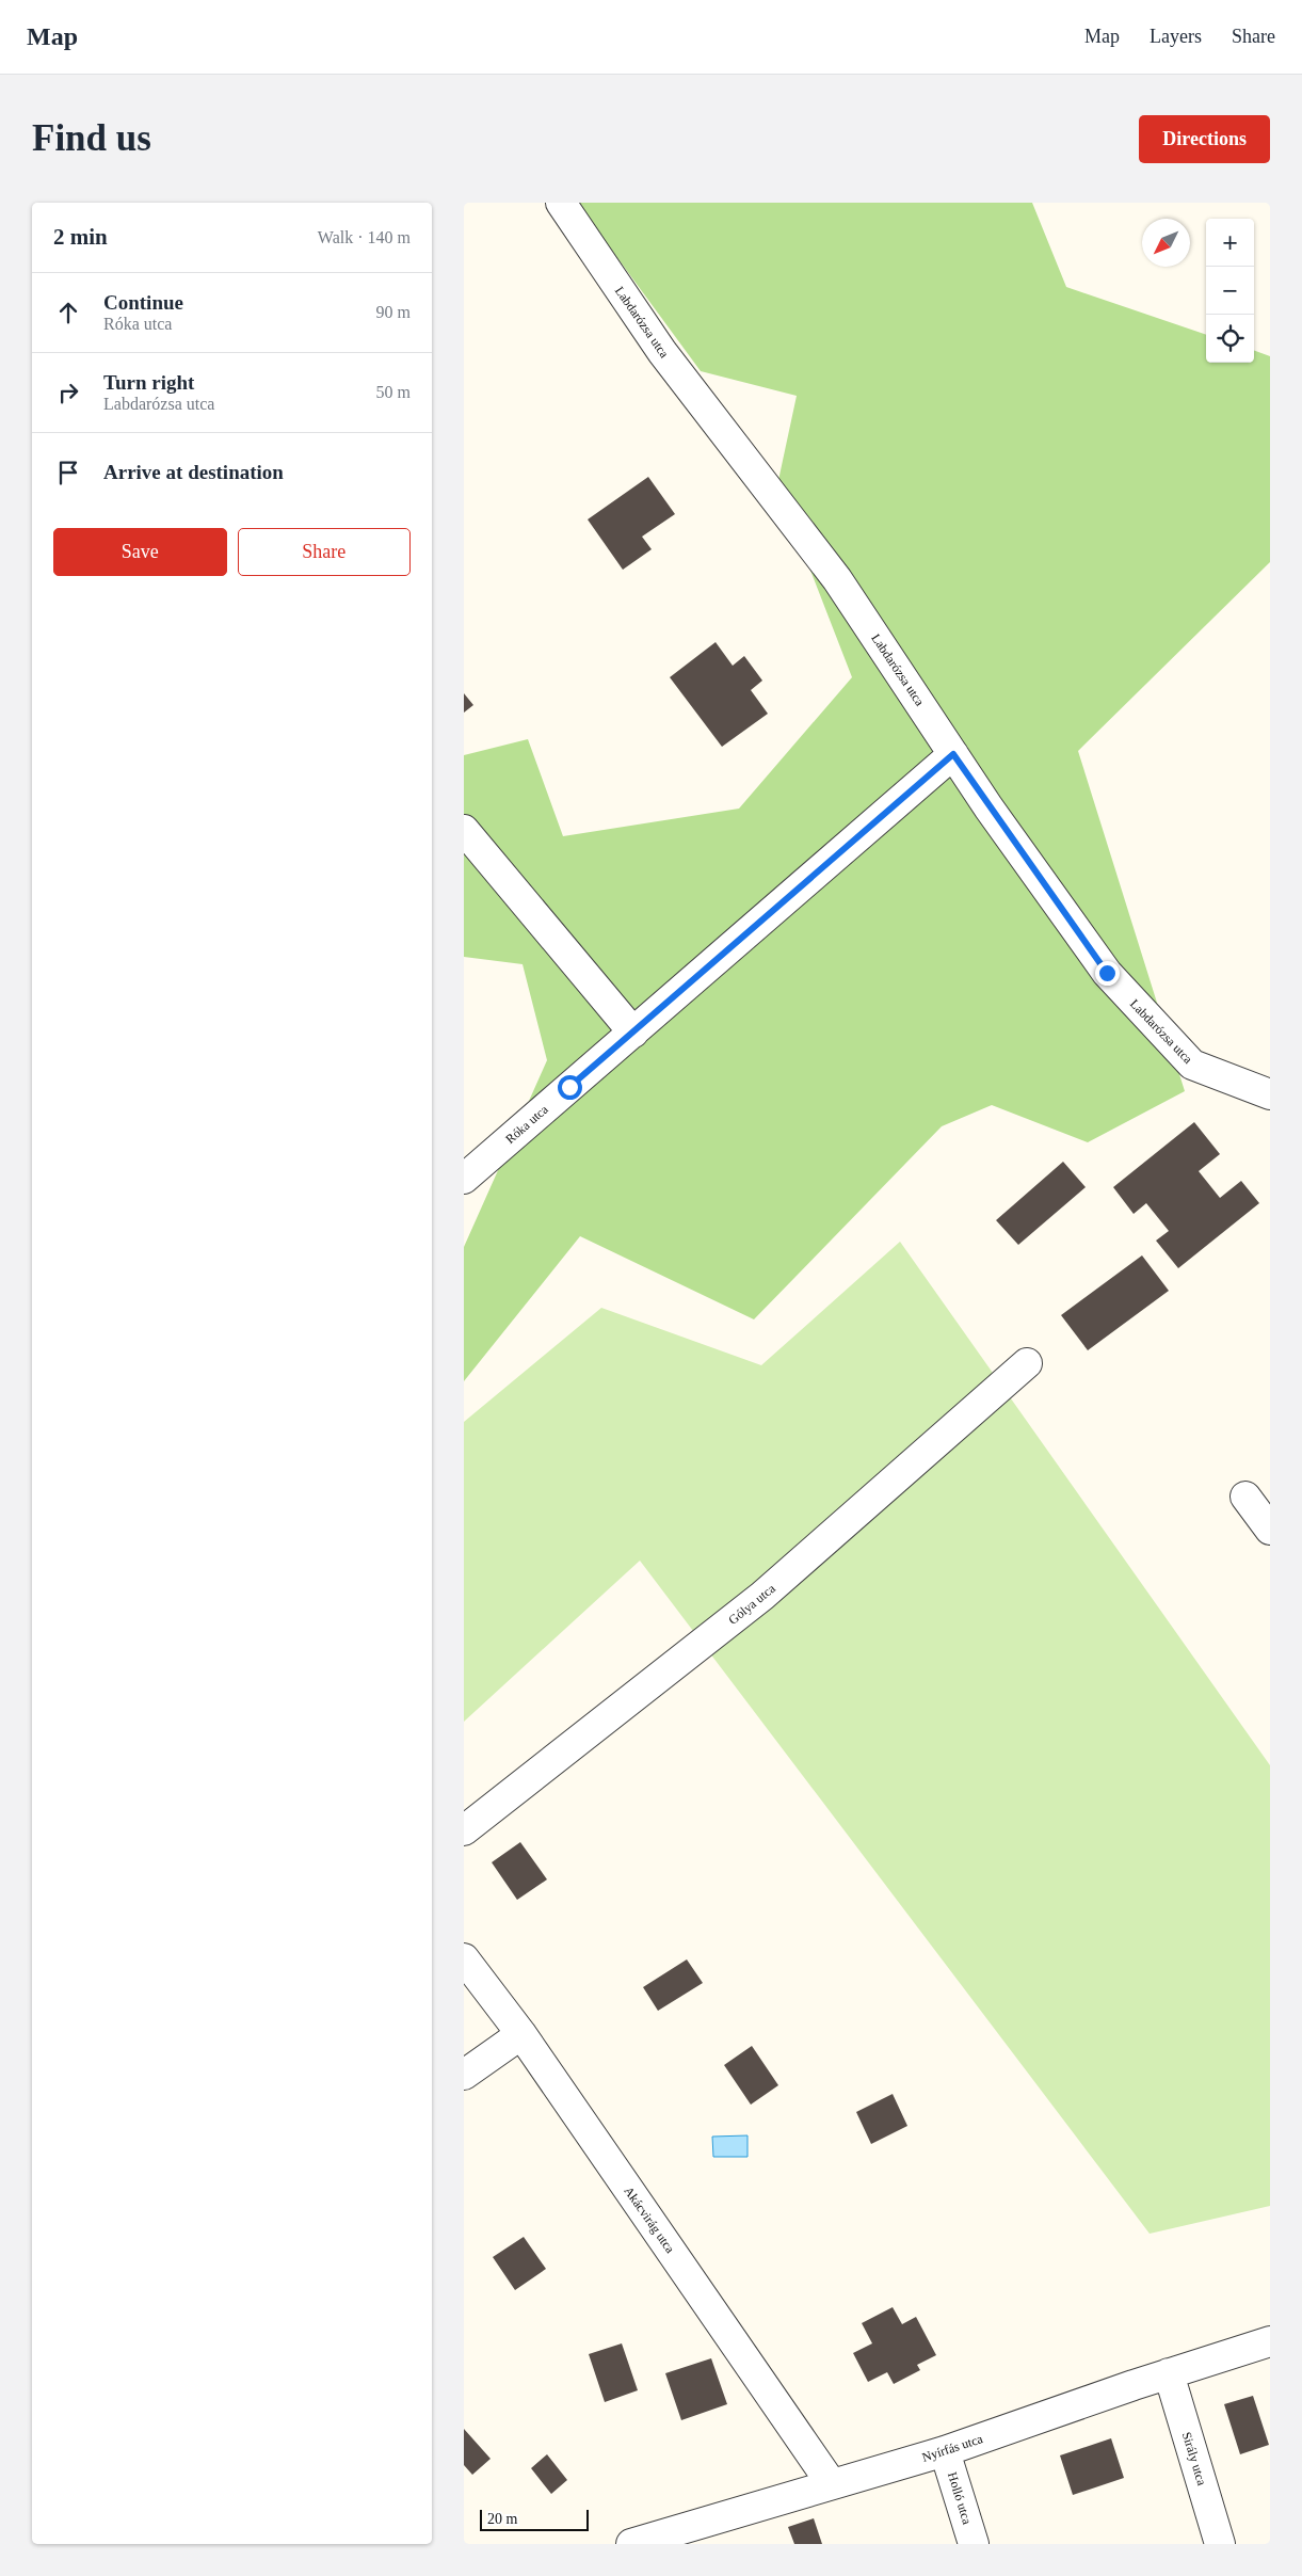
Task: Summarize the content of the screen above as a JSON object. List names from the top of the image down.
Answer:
{
  "streets": {
    "street": [
      "Labdarózsa utca",
      "Róka utca",
      "Gólya utca",
      "Akácvirág utca",
      "Nyírfás utca",
      "Sirály utca",
      "Holló utca"
    ]
  },
  "crossings": [
    ["Labdarózsa utca", "Róka utca"],
    ["Akácvirág utca", "Nyírfás utca"],
    ["Nyírfás utca", "Sirály utca"],
    ["Nyírfás utca", "Holló utca"]
  ],
  "scale_bar": "20 m",
  "north": "bottom left",
  "page": {
    "header": "Map",
    "nav": ["Map", "Layers", "Share"],
    "buttons": [
      "Directions",
      ["Save", "Share"]
    ],
    "title": "Find us",
    "heading": ["2 min", "Walk · 140 m"],
    "map_buttons": ["+", "−"],
    "list": [
      ["Continue", "Róka utca", "90 m"],
      ["Turn right", "Labdarózsa utca", "50 m"],
      "Arrive at destination"
    ],
    "scale": "20 m"
  }
}
